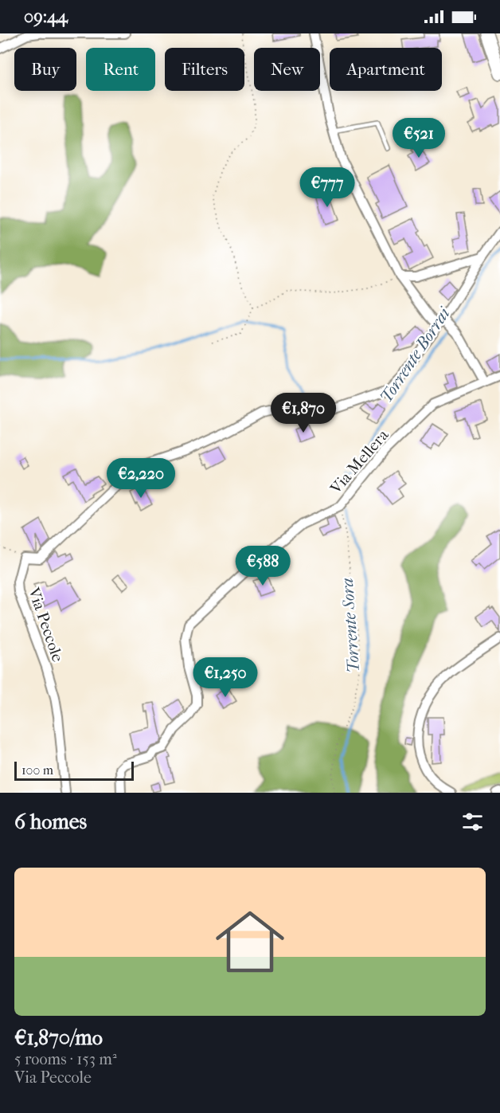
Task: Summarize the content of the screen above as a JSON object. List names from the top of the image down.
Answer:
{
  "streets": {
    "street": ["Via Mellera", "Via Peccole"]
  },
  "water": ["Torrente Borrai", "Torrente Sora"],
  "scale_bar": "100 m",
  "page": {
    "status": "09:44",
    "chip": [
      "Buy",
      "Rent",
      "Filters",
      "New",
      "Apartment"
    ],
    "price": [
      "€521",
      "€777",
      "€1,870",
      "€2,220",
      "€588",
      "€1,250"
    ],
    "scale": "100 m",
    "heading": "6 homes",
    "list": [
      {
        "name": "€1,870/mo",
        "note": "5 rooms · 153 m² · Via Peccole"
      }
    ]
  }
}
